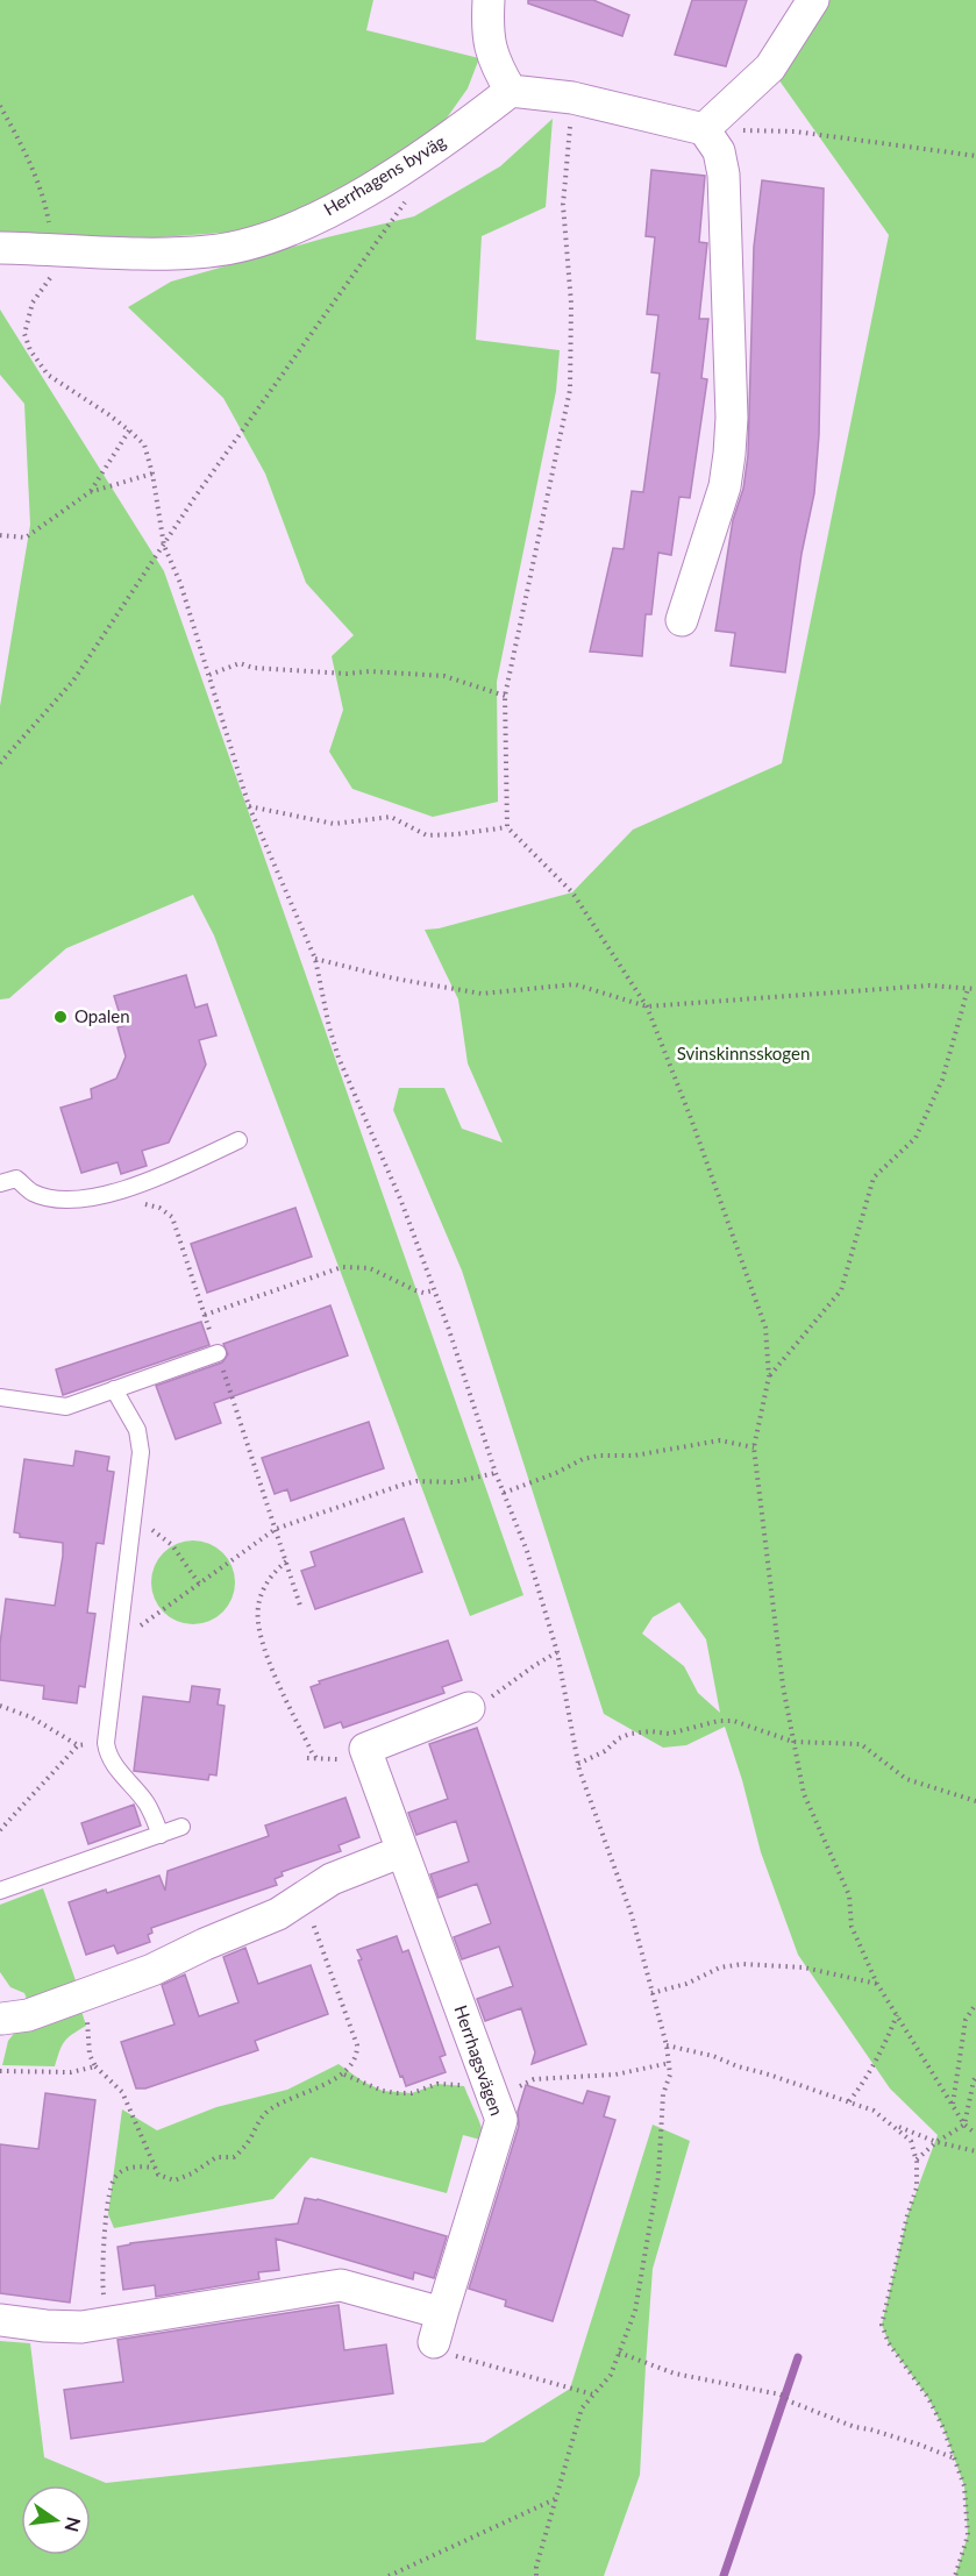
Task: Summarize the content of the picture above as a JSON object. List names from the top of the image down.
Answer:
{
  "streets": {
    "street": ["Herrhagens byväg", "Herrhagsvägen"]
  },
  "parks": ["Svinskinnsskogen"],
  "places": ["Opalen"],
  "north": "right"
}
